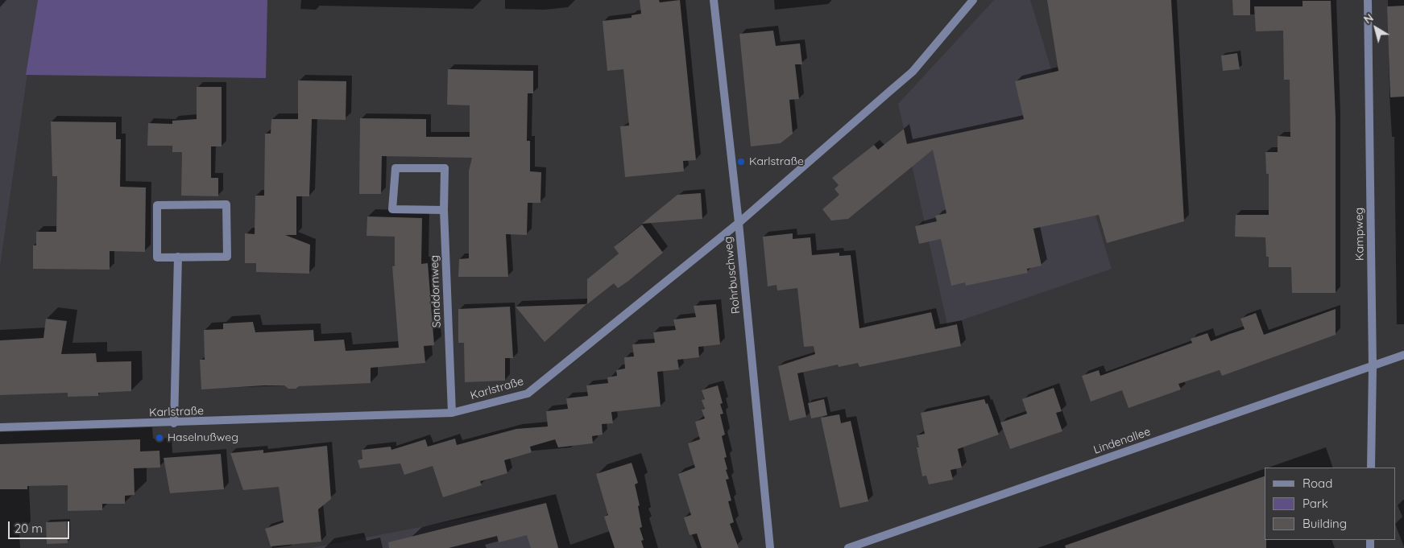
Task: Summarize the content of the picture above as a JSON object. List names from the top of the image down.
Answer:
{
  "streets": {
    "street": [
      "Kampweg",
      "Rohrbuschweg",
      "Sanddornweg",
      "Karlstraße",
      "Lindenallee"
    ]
  },
  "crossings": [
    ["Kampweg", "Lindenallee"],
    ["Rohrbuschweg", "Karlstraße"],
    ["Sanddornweg", "Karlstraße"]
  ],
  "places": ["Karlstraße", "Haselnußweg"],
  "legend": ["Road", "Park", "Building"],
  "scale_bar": "20 m",
  "north": "top left"
}
